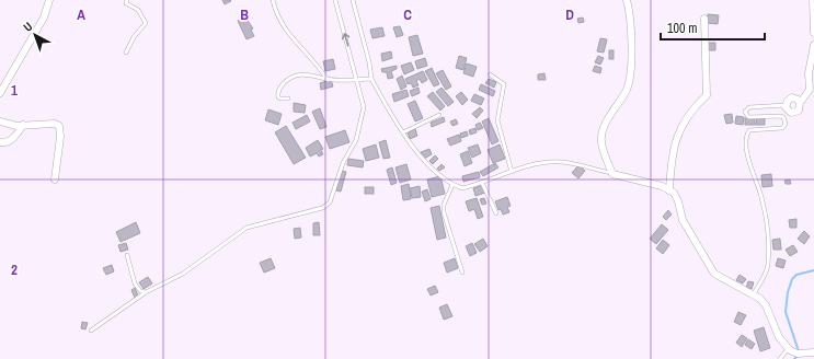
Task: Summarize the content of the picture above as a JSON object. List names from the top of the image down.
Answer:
{
  "scale_bar": "100 m",
  "north": "top left",
  "grid": {
    "columns": [
      "A",
      "B",
      "C",
      "D"
    ],
    "rows": ["1", "2"]
  }
}
